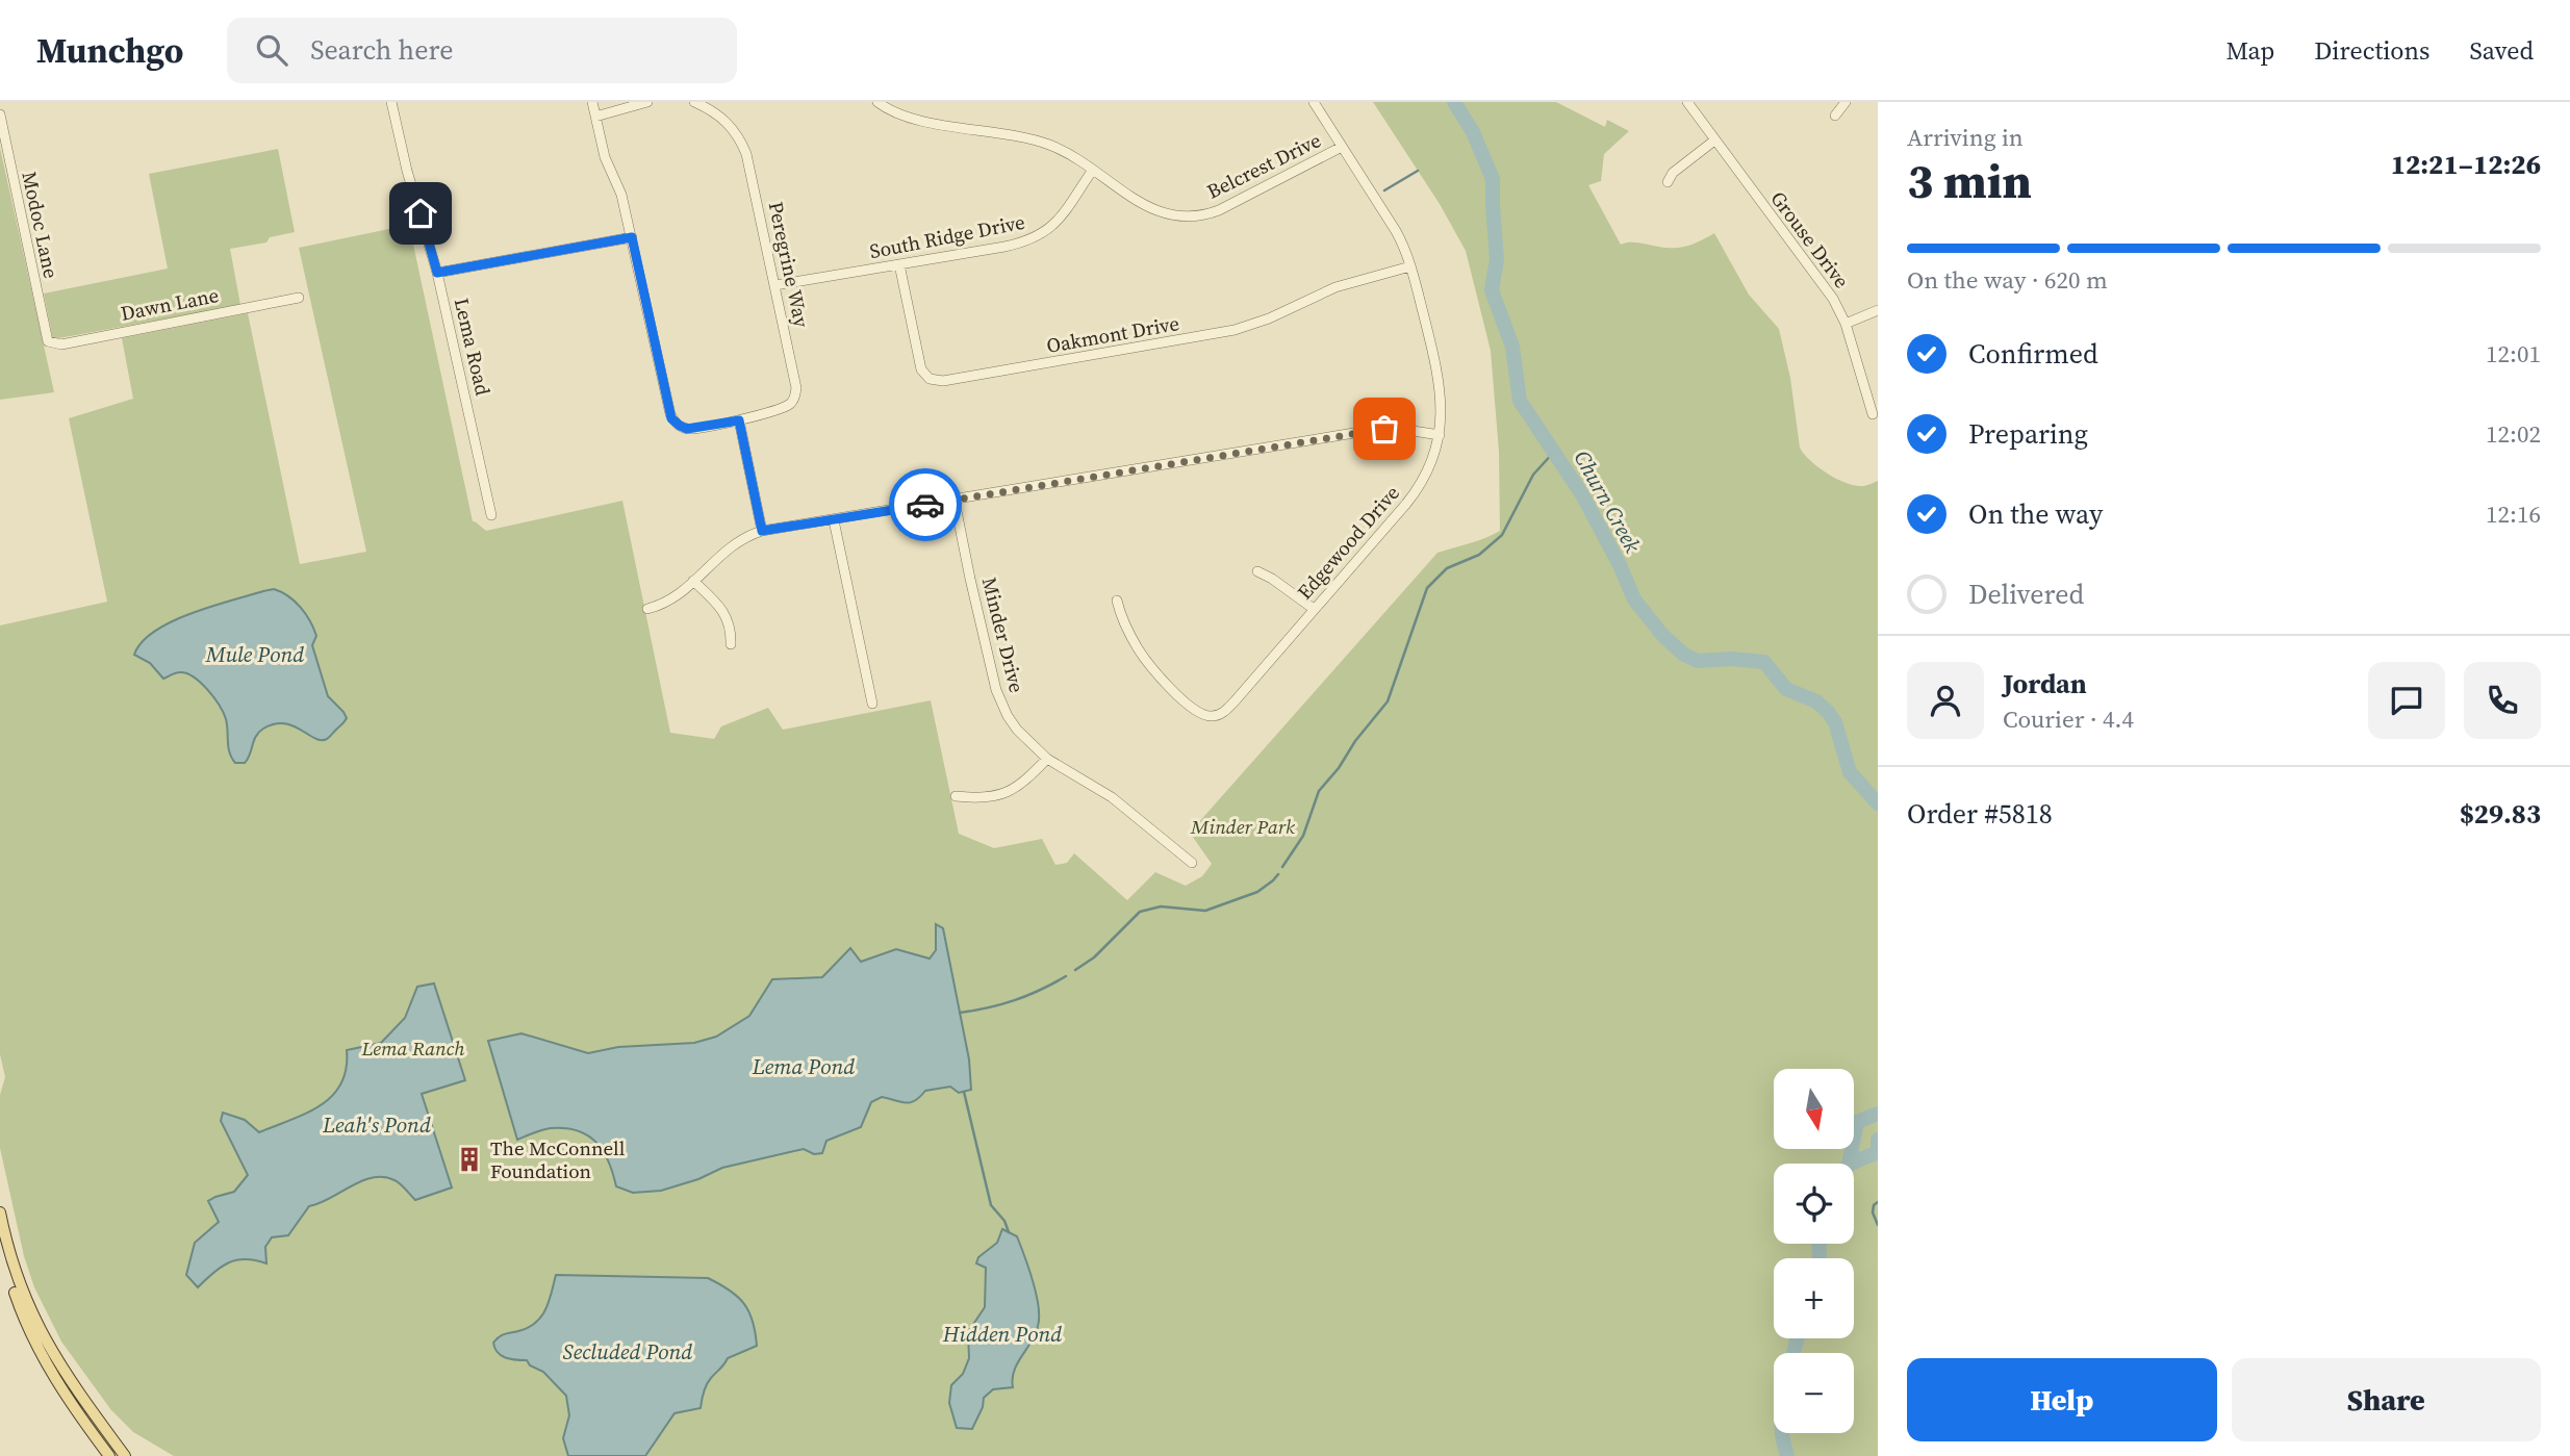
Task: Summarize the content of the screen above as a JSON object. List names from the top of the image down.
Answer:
{
  "streets": {
    "street": [
      "Belcrest Drive",
      "Modoc Lane",
      "South Ridge Drive",
      "Grouse Drive",
      "Peregrine Way",
      "Dawn Lane",
      "Oakmont Drive",
      "Lema Road",
      "Edgewood Drive",
      "Minder Drive"
    ]
  },
  "crossings": [
    ["Belcrest Drive", "South Ridge Drive"],
    ["Belcrest Drive", "Edgewood Drive"],
    ["Modoc Lane", "Dawn Lane"],
    ["South Ridge Drive", "Peregrine Way"],
    ["South Ridge Drive", "Oakmont Drive"],
    ["Oakmont Drive", "Edgewood Drive"]
  ],
  "water": [
    "Churn Creek",
    "Mule Pond",
    "Lema Pond",
    "Leah's Pond",
    "Hidden Pond",
    "Secluded Pond"
  ],
  "parks": ["Minder Park", "Lema Ranch"],
  "places": {
    "building": ["The McConnell Foundation"]
  },
  "north": "bottom",
  "page": {
    "header": "Munchgo",
    "search": "Search here",
    "nav": ["Map", "Directions", "Saved"],
    "heading": ["3 min", "Arriving in", "12:21–12:26"],
    "panel": [
      "Jordan",
      "Courier · 4.4",
      "Order #5818",
      "$29.83"
    ],
    "bar": "On the way · 620 m",
    "list": [
      ["Confirmed", "12:01"],
      ["Preparing", "12:02"],
      ["On the way", "12:16"],
      "Delivered"
    ],
    "map_buttons": ["+", "−"],
    "buttons": ["Help", "Share"]
  }
}
